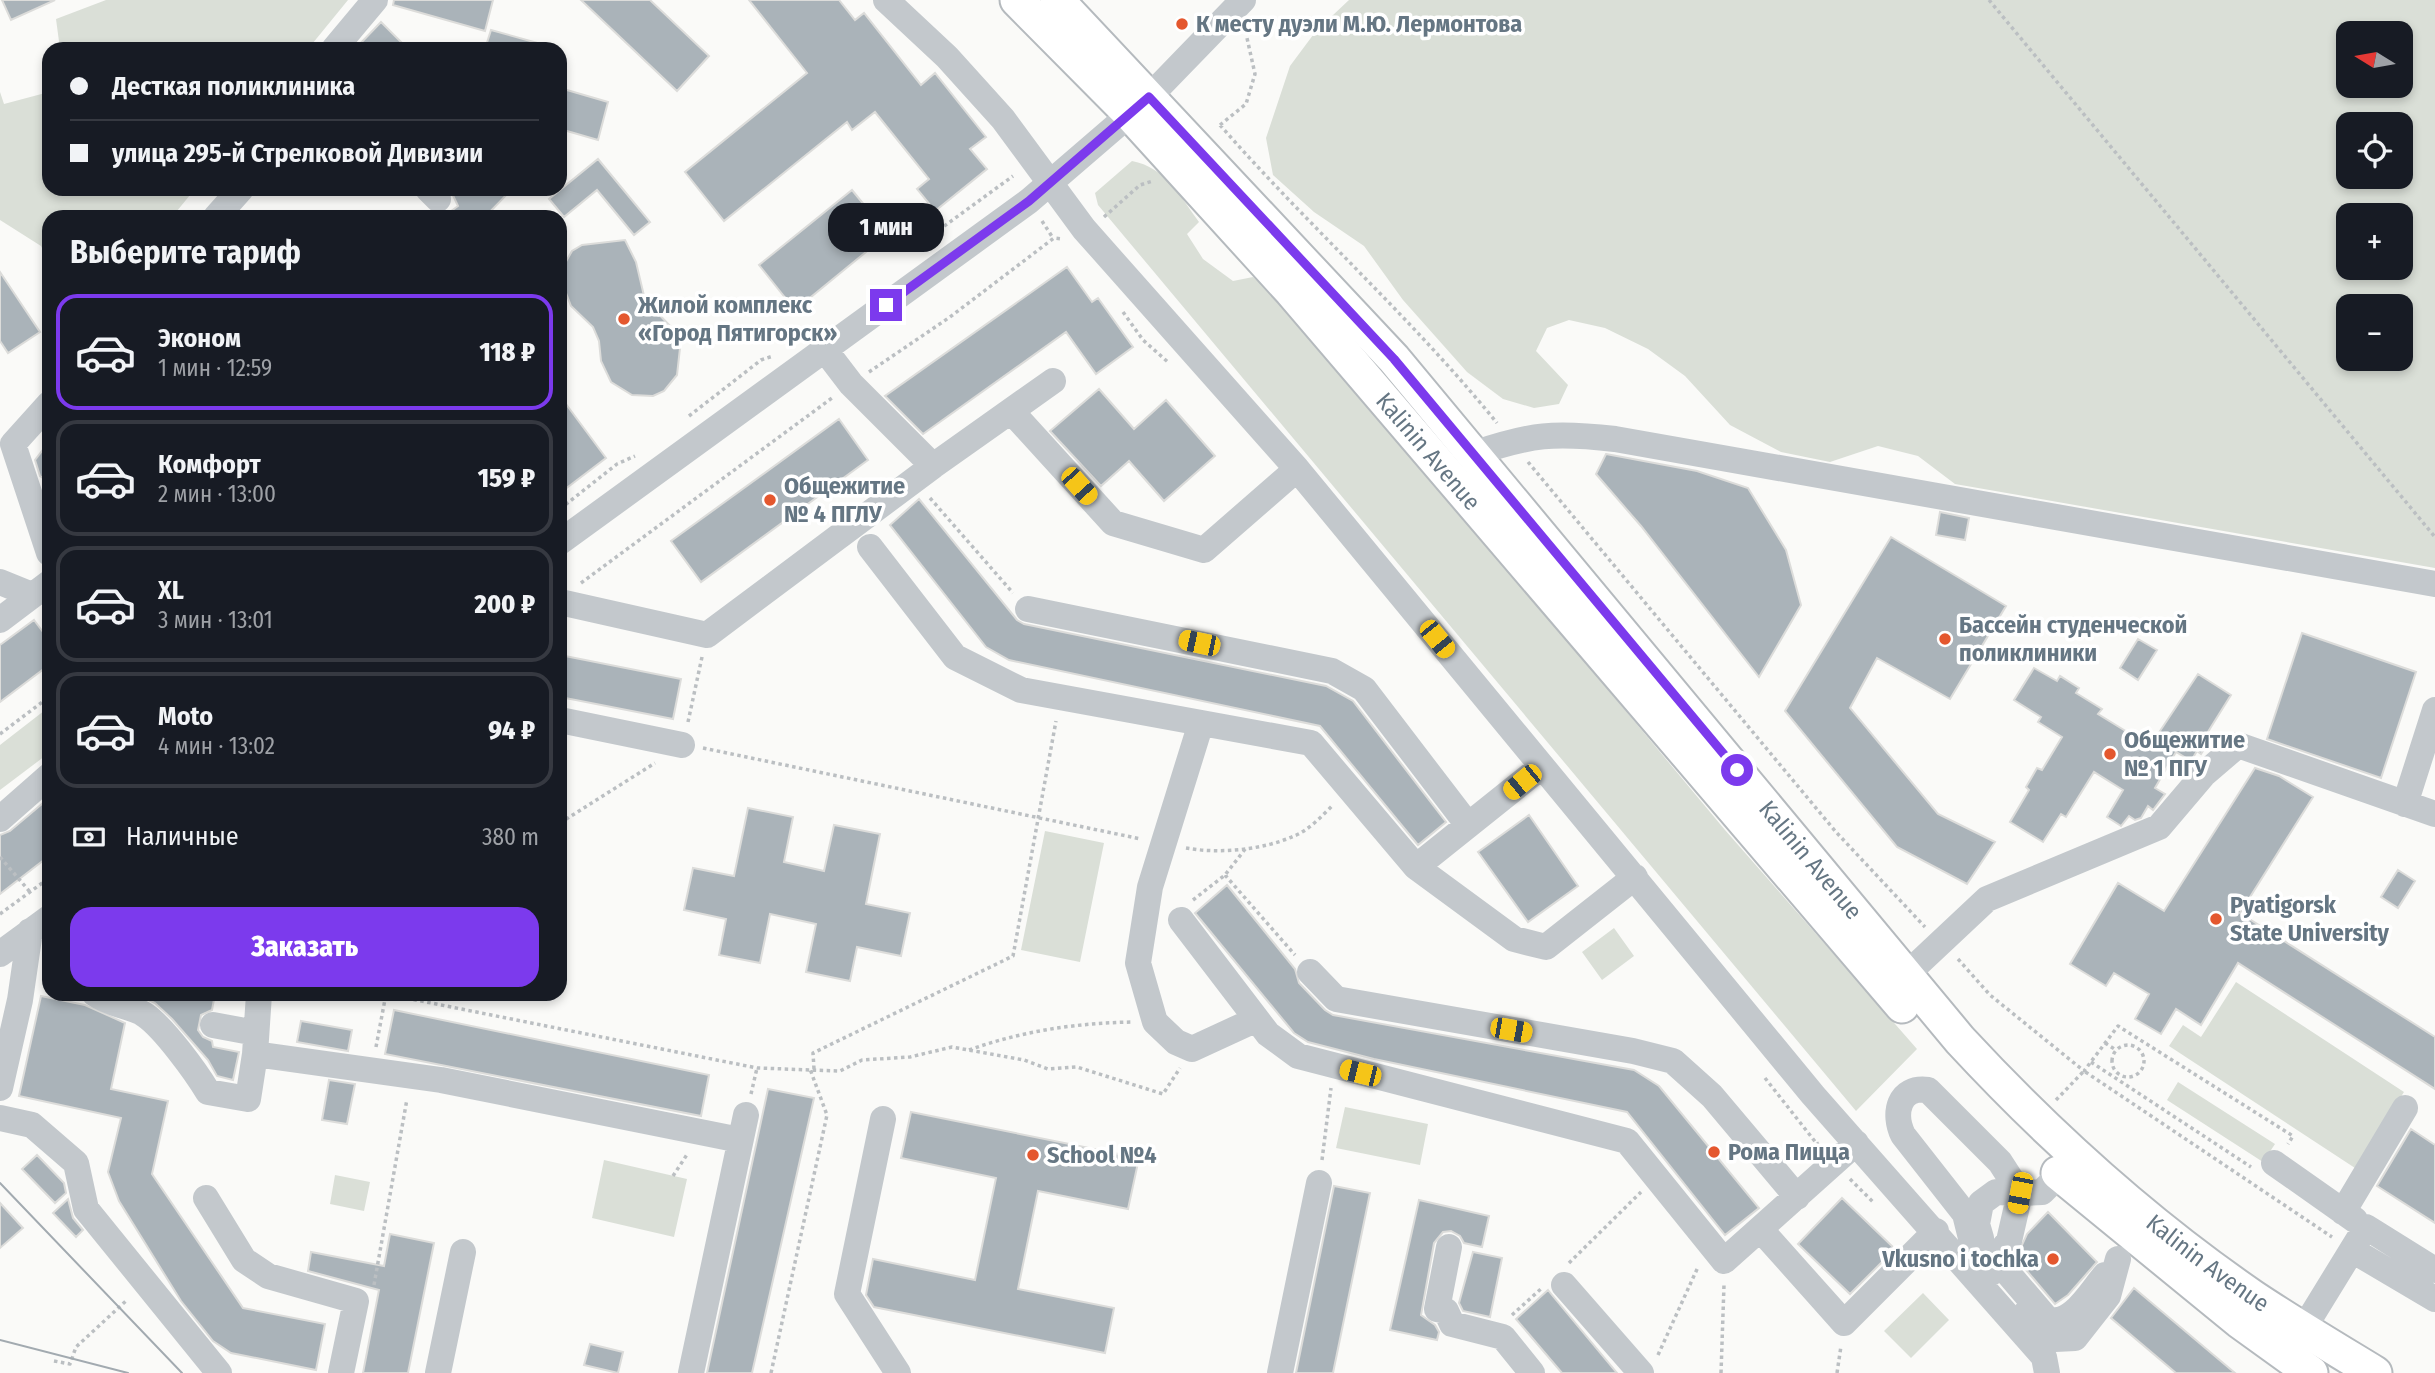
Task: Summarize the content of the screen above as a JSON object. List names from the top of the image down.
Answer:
{
  "streets": {
    "main road": ["Kalinin Avenue"]
  },
  "places": [
    "К месту дуэли М.Ю. Лермонтова",
    "Жилой комплекс «Город Пятигорск»",
    "Общежитие № 4 ПГЛУ",
    "Бассейн студенческой поликлиники",
    "Общежитие № 1 ПГУ",
    "Pyatigorsk State University",
    "Рома Пицца",
    "School №4",
    "Vkusno i tochka"
  ],
  "north": "left",
  "page": {
    "map_buttons": ["+", "−"],
    "banner": ["Десткая поликлиника", "улица 295-й Стрелковой Дивизии"],
    "bubble": "1 мин",
    "heading": "Выберите тариф",
    "list": [
      {
        "name": "Эконом",
        "note": "1 мин · 12:59",
        "value": "118 ₽"
      },
      {
        "name": "Комфорт",
        "note": "2 мин · 13:00",
        "value": "159 ₽"
      },
      {
        "name": "XL",
        "note": "3 мин · 13:01",
        "value": "200 ₽"
      },
      {
        "name": "Moto",
        "note": "4 мин · 13:02",
        "value": "94 ₽"
      }
    ],
    "pay": ["Наличные", "380 m"],
    "buttons": "Заказать"
  }
}
